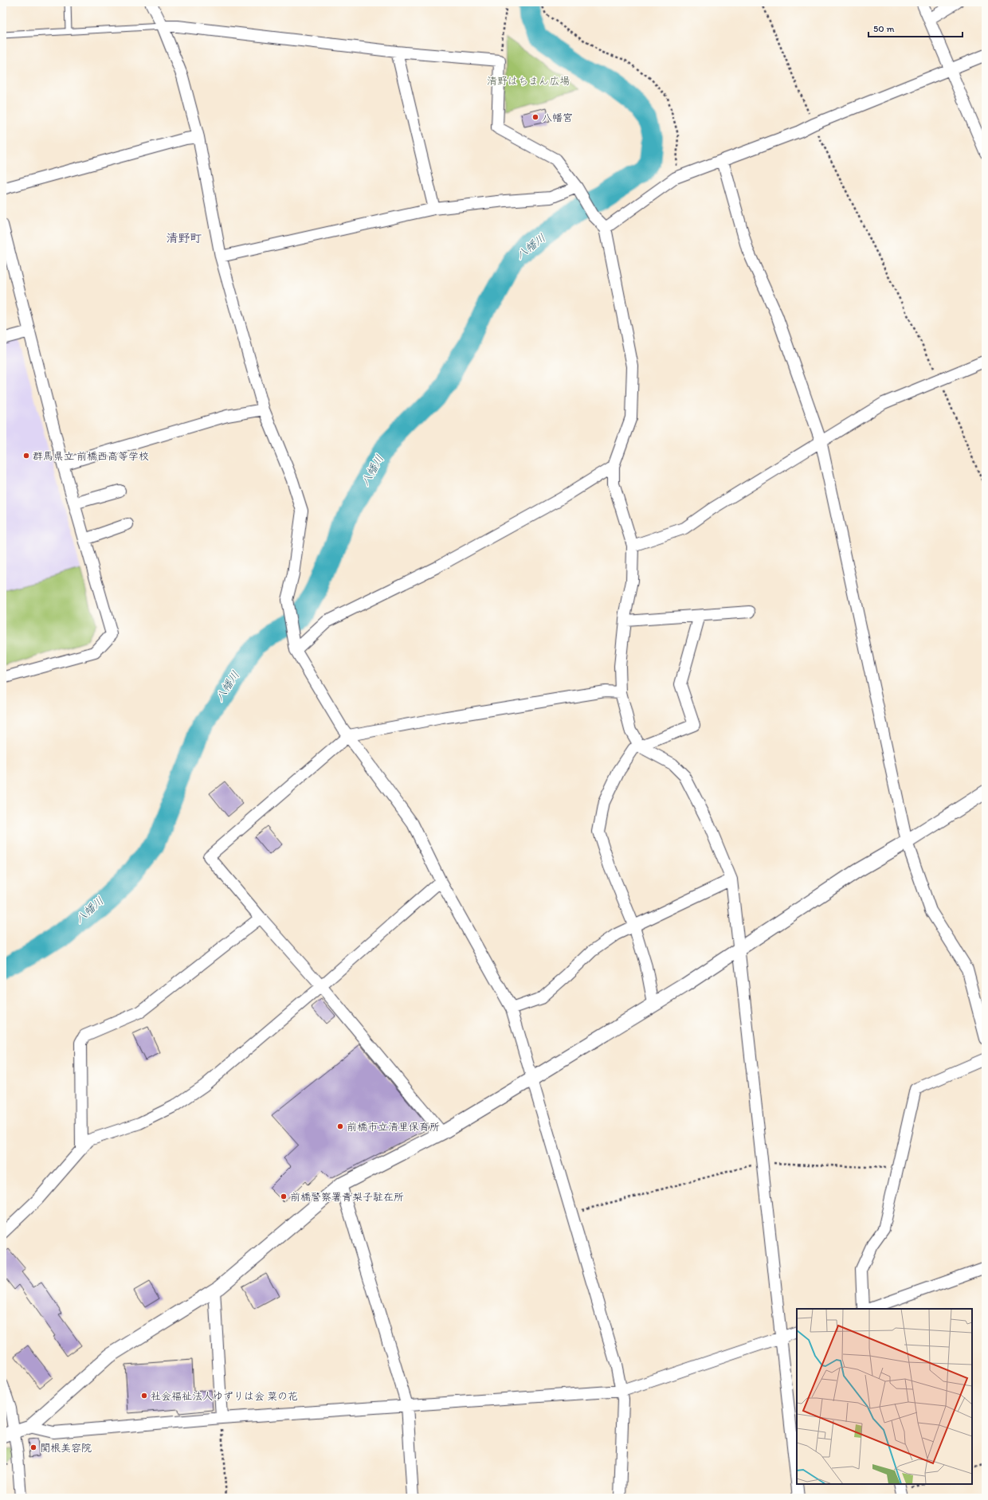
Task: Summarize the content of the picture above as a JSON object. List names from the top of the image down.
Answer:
{
  "districts": ["清野町"],
  "water": ["八幡川"],
  "parks": ["清野はちまん広場"],
  "places": [
    "八幡宮",
    "群馬県立 前橋西高等学校",
    "前橋市立清里保育所",
    "前橋警察署青梨子駐在所",
    "社会福祉法人ゆずりは会 菜の花",
    "関根美容院"
  ],
  "scale_bar": "50 m"
}
